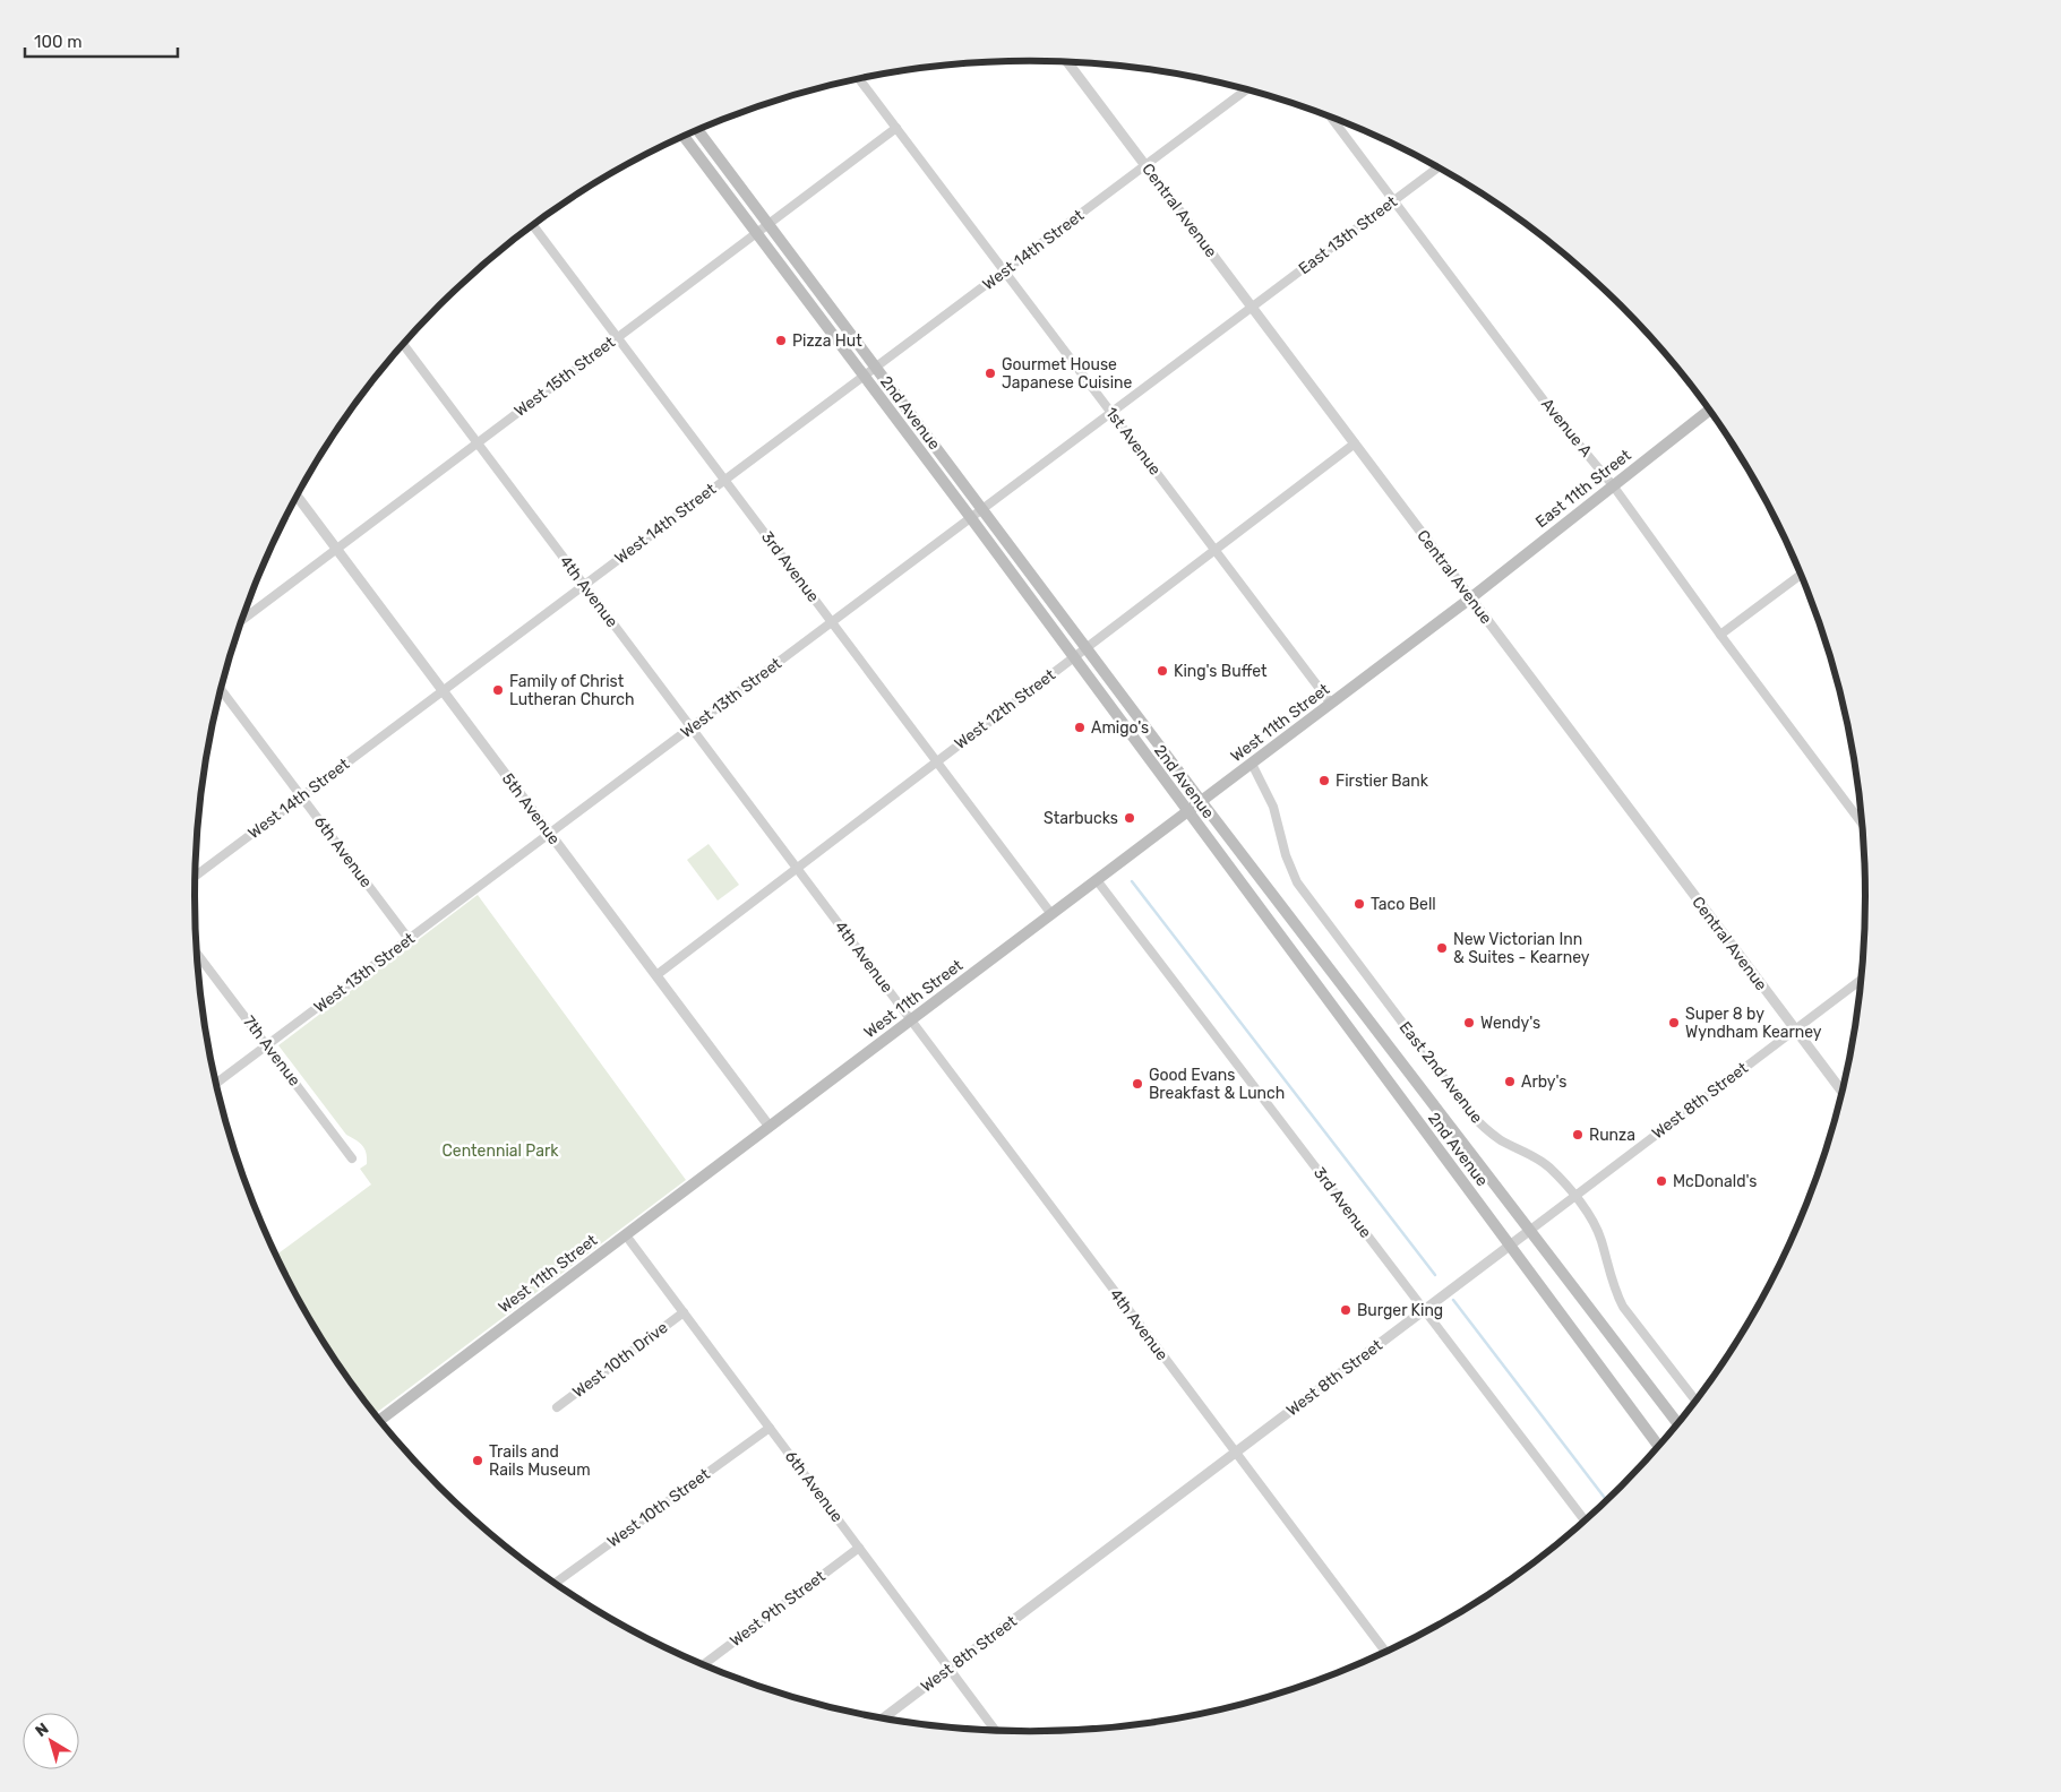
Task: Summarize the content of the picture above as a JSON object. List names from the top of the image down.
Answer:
{
  "streets": {
    "main road": ["2nd Avenue", "East 11th Street", "West 11th Street"],
    "street": [
      "Central Avenue",
      "East 13th Street",
      "West 14th Street",
      "West 15th Street",
      "Avenue A",
      "1st Avenue",
      "3rd Avenue",
      "4th Avenue",
      "West 13th Street",
      "West 12th Street",
      "5th Avenue",
      "6th Avenue",
      "7th Avenue",
      "East 2nd Avenue",
      "West 8th Street",
      "West 10th Drive",
      "West 10th Street",
      "West 9th Street"
    ]
  },
  "crossings": [
    ["Central Avenue", "East 13th Street"],
    ["Central Avenue", "West 14th Street"],
    ["Central Avenue", "East 11th Street"],
    ["Central Avenue", "West 13th Street"],
    ["Central Avenue", "West 12th Street"],
    ["Central Avenue", "West 11th Street"],
    ["Central Avenue", "West 8th Street"],
    ["East 13th Street", "Avenue A"],
    ["East 13th Street", "West 13th Street"],
    ["West 14th Street", "2nd Avenue"],
    ["West 14th Street", "1st Avenue"],
    ["West 14th Street", "3rd Avenue"],
    ["West 14th Street", "4th Avenue"],
    ["West 14th Street", "5th Avenue"],
    ["West 14th Street", "6th Avenue"],
    ["West 15th Street", "2nd Avenue"],
    ["West 15th Street", "1st Avenue"],
    ["West 15th Street", "3rd Avenue"],
    ["West 15th Street", "4th Avenue"],
    ["West 15th Street", "5th Avenue"],
    ["2nd Avenue", "West 13th Street"],
    ["2nd Avenue", "West 12th Street"],
    ["2nd Avenue", "West 11th Street"],
    ["2nd Avenue", "West 8th Street"],
    ["Avenue A", "East 11th Street"],
    ["1st Avenue", "West 13th Street"],
    ["1st Avenue", "West 12th Street"],
    ["1st Avenue", "West 11th Street"],
    ["East 11th Street", "West 11th Street"],
    ["3rd Avenue", "West 13th Street"],
    ["3rd Avenue", "West 12th Street"],
    ["3rd Avenue", "West 11th Street"],
    ["3rd Avenue", "West 8th Street"],
    ["4th Avenue", "West 13th Street"],
    ["4th Avenue", "West 12th Street"],
    ["4th Avenue", "West 11th Street"],
    ["4th Avenue", "West 8th Street"],
    ["West 13th Street", "5th Avenue"],
    ["West 13th Street", "6th Avenue"],
    ["West 13th Street", "7th Avenue"],
    ["West 12th Street", "5th Avenue"],
    ["West 11th Street", "5th Avenue"],
    ["West 11th Street", "6th Avenue"],
    ["West 11th Street", "East 2nd Avenue"],
    ["6th Avenue", "West 8th Street"],
    ["6th Avenue", "West 10th Drive"],
    ["6th Avenue", "West 10th Street"],
    ["6th Avenue", "West 9th Street"],
    ["East 2nd Avenue", "West 8th Street"]
  ],
  "parks": ["Centennial Park"],
  "places": [
    "Pizza Hut",
    "Gourmet House Japanese Cuisine",
    "King's Buffet",
    "Family of Christ Lutheran Church",
    "Amigo's",
    "Firstier Bank",
    "Starbucks",
    "Taco Bell",
    "New Victorian Inn & Suites - Kearney",
    "Wendy's",
    "Super 8 by Wyndham Kearney",
    "Arby's",
    "Good Evans Breakfast & Lunch",
    "Runza",
    "McDonald's",
    "Burger King",
    "Trails and Rails Museum"
  ],
  "scale_bar": "100 m",
  "north": "top left"
}
